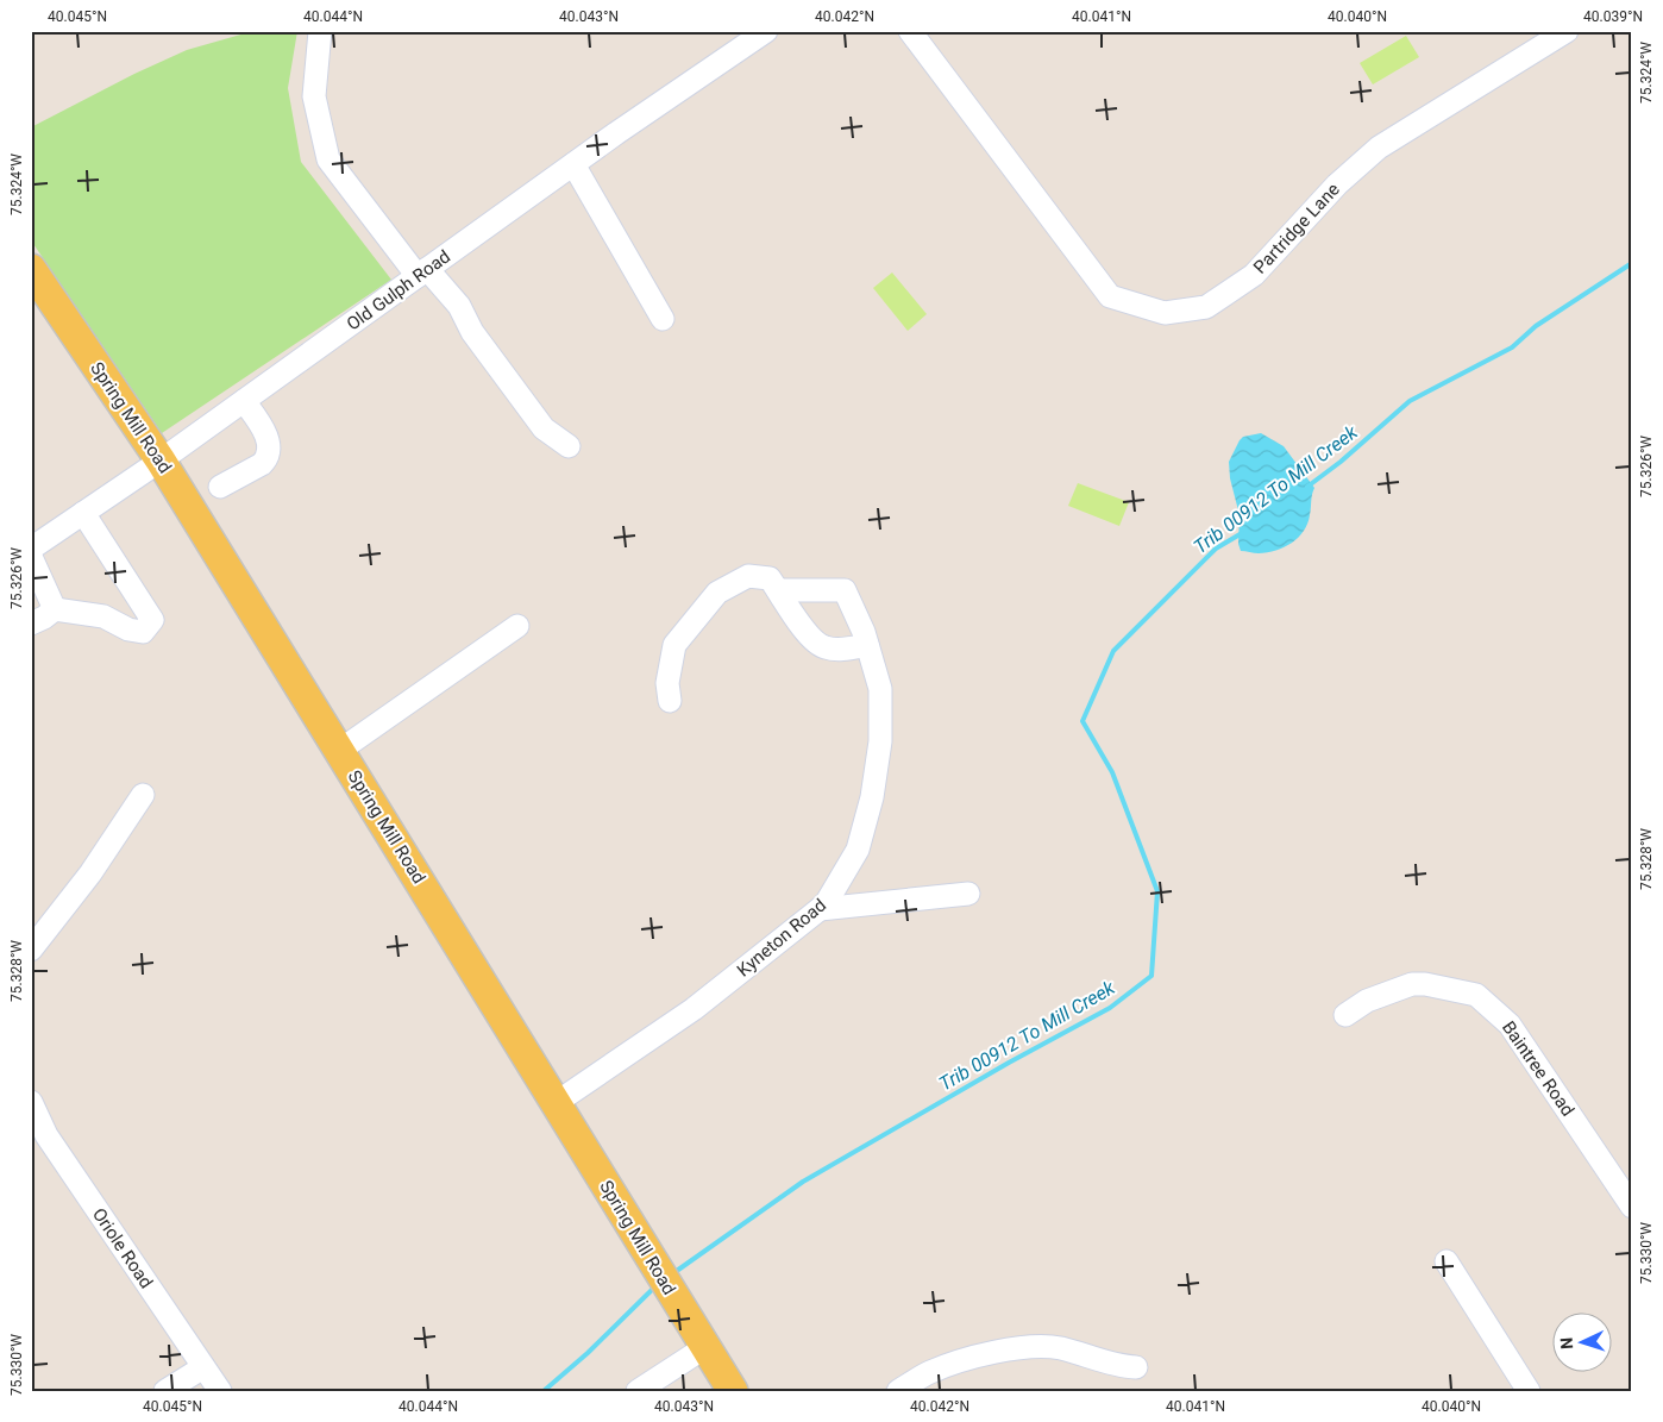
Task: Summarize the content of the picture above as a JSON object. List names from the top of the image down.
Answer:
{
  "streets": {
    "main road": ["Spring Mill Road"],
    "street": [
      "Partridge Lane",
      "Old Gulph Road",
      "Kyneton Road",
      "Baintree Road",
      "Oriole Road"
    ]
  },
  "crossings": [
    ["Old Gulph Road", "Spring Mill Road"],
    ["Spring Mill Road", "Kyneton Road"]
  ],
  "water": ["Trib 00912 To Mill Creek"],
  "north": "left",
  "coordinates": [
    "40.045°N",
    "40.044°N",
    "40.043°N",
    "40.042°N",
    "40.041°N",
    "40.040°N",
    "40.039°N",
    "75.324°W",
    "75.326°W",
    "75.328°W",
    "75.330°W"
  ]
}
